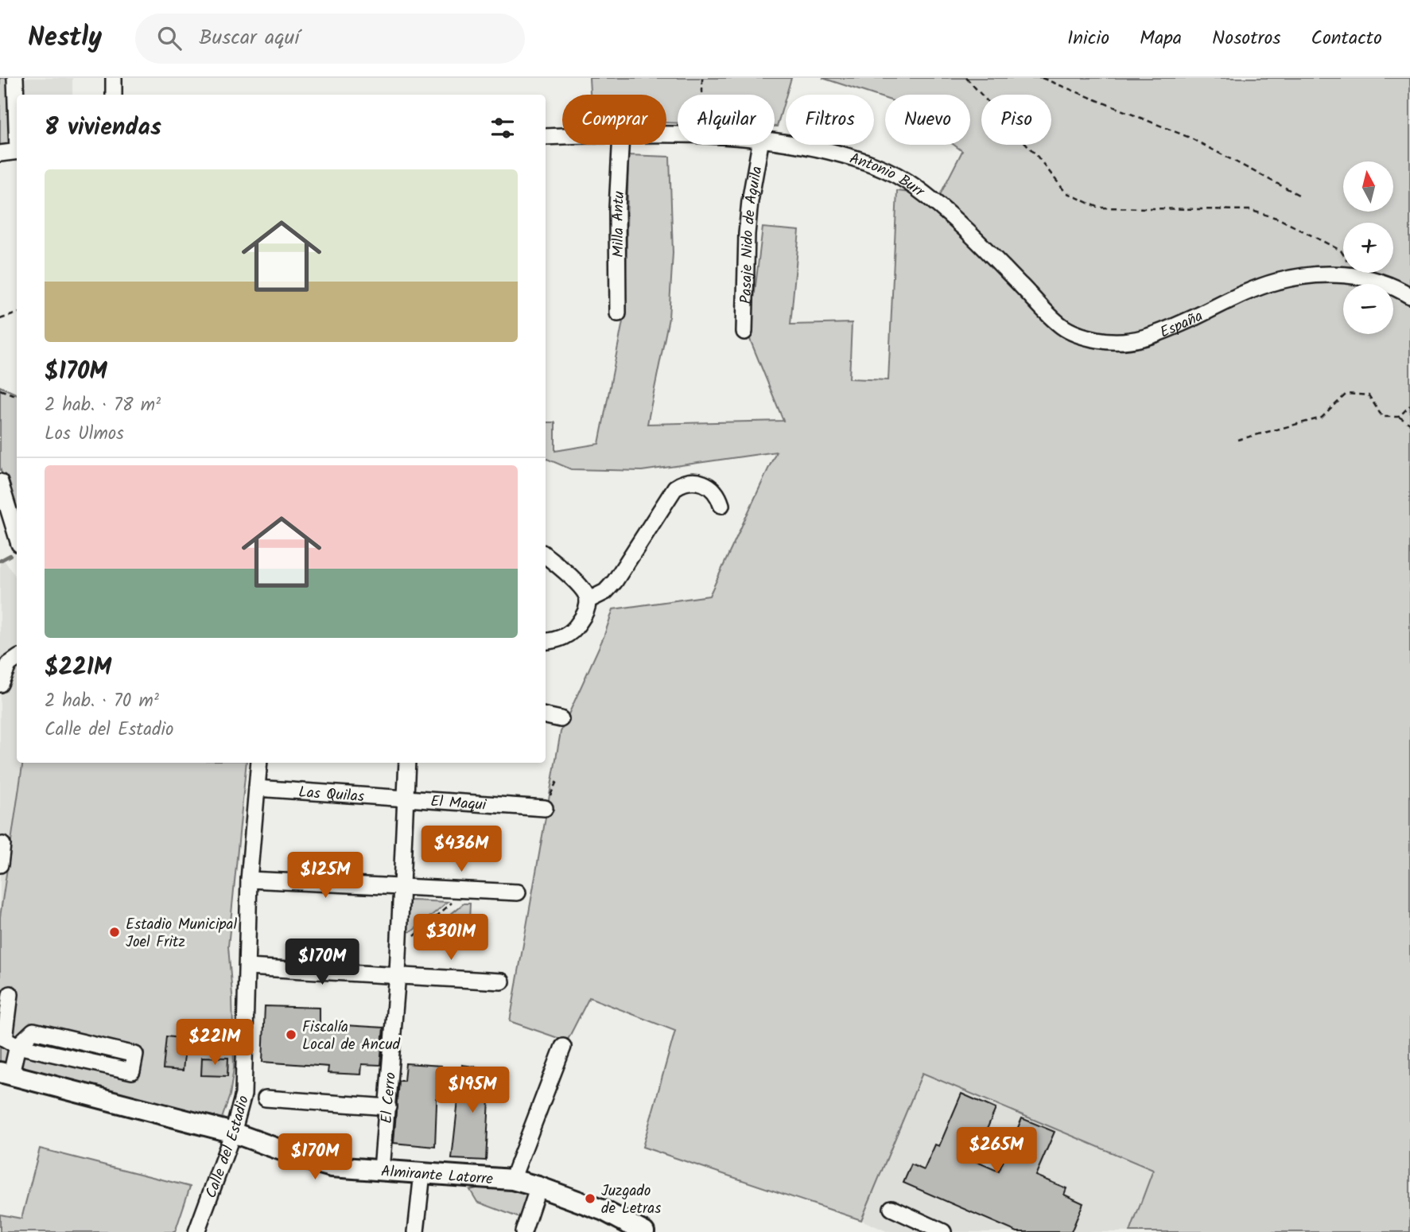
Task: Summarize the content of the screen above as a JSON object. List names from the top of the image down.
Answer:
{
  "streets": {
    "main road": ["Almirante Latorre"],
    "street": [
      "Antonio Burr",
      "Milla Antu",
      "Pasaje Nido de Águila",
      "España",
      "Las Quilas",
      "El Maqui",
      "El Cerro",
      "Calle del Estadio"
    ]
  },
  "crossings": [
    ["Antonio Burr", "España"],
    ["Las Quilas", "El Maqui"],
    ["Las Quilas", "El Cerro"],
    ["Las Quilas", "Calle del Estadio"],
    ["El Maqui", "El Cerro"],
    ["El Cerro", "Almirante Latorre"],
    ["Calle del Estadio", "Almirante Latorre"]
  ],
  "places": ["Estadio Municipal Joel Fritz", "Fiscalía Local de Ancud", "Juzgado de Letras"],
  "north": "top",
  "page": {
    "header": "Nestly",
    "search": "Buscar aquí",
    "nav": [
      "Inicio",
      "Mapa",
      "Nosotros",
      "Contacto"
    ],
    "chip": [
      "Comprar",
      "Alquilar",
      "Filtros",
      "Nuevo",
      "Piso"
    ],
    "heading": "8 viviendas",
    "map_buttons": ["+", "−"],
    "list": [
      {
        "name": "$170M",
        "note": "2 hab. · 78 m² · Los Ulmos"
      },
      {
        "name": "$221M",
        "note": "2 hab. · 70 m² · Calle del Estadio"
      }
    ],
    "price": [
      "$436M",
      "$125M",
      "$301M",
      "$170M",
      "$221M",
      "$195M",
      "$265M",
      "$170M"
    ]
  }
}
